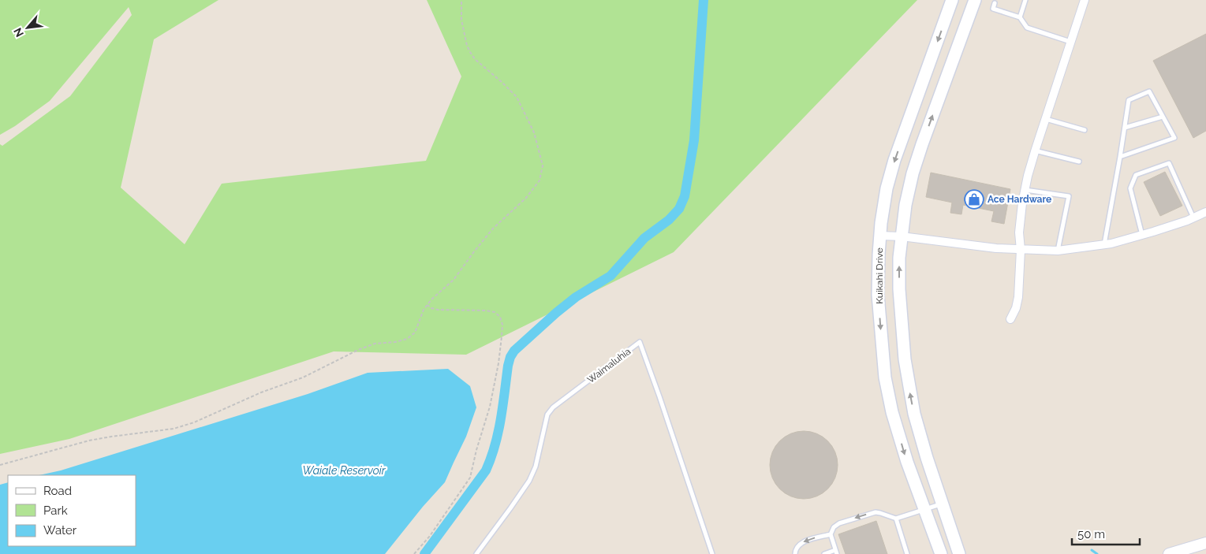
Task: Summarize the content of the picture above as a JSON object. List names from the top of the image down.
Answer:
{
  "streets": {
    "main road": ["Kuikahi Drive"],
    "lane": ["Waimaluhia"]
  },
  "water": ["Waiale Reservoir"],
  "places": {
    "shop": ["Ace Hardware"]
  },
  "legend": ["Road", "Park", "Water"],
  "scale_bar": "50 m",
  "north": "bottom left"
}
